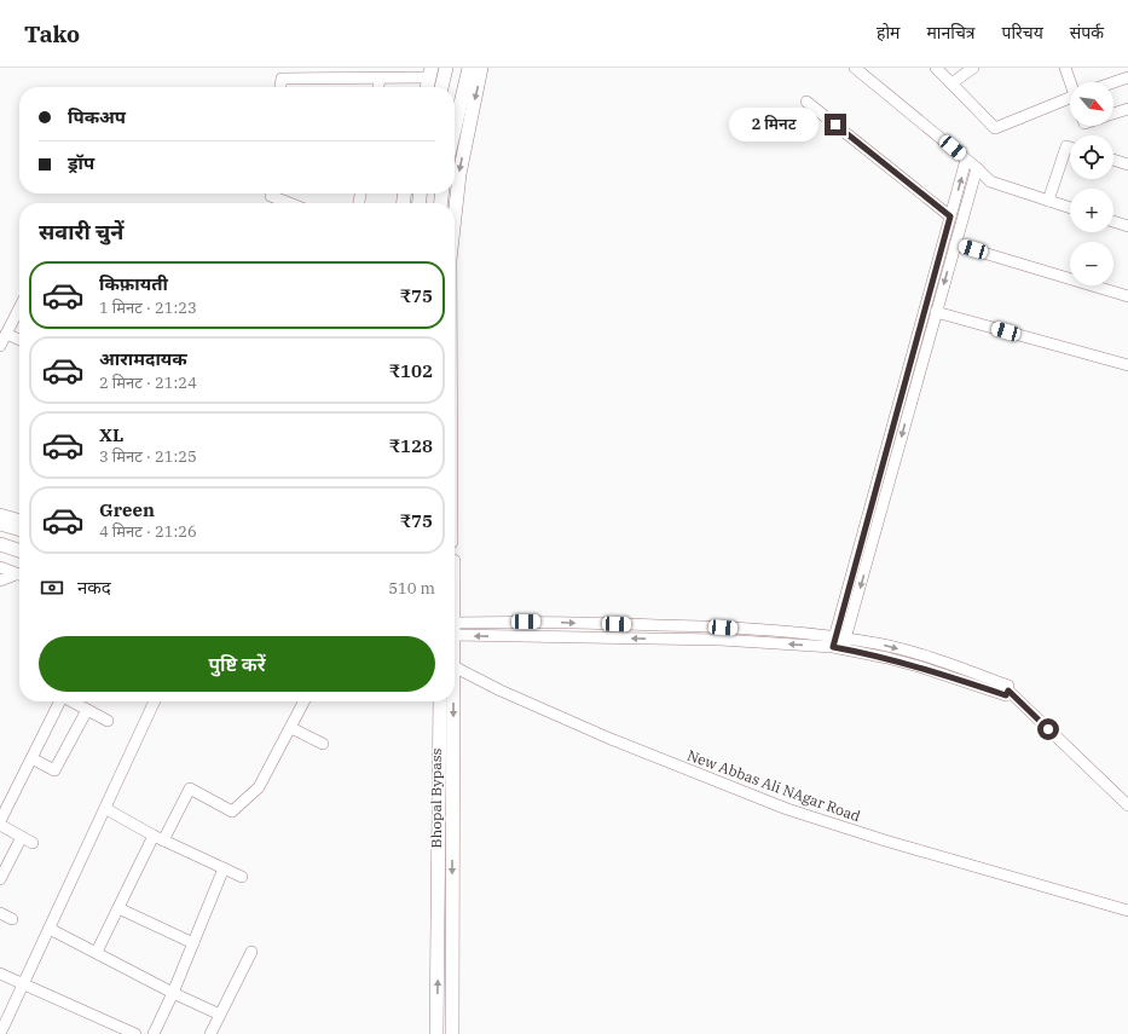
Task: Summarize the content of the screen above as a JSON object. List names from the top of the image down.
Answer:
{
  "streets": {
    "main road": ["Bhopal Bypass"],
    "street": ["New Abbas Ali NAgar Road"]
  },
  "north": "bottom right",
  "page": {
    "header": "Tako",
    "nav": [
      "होम",
      "मानचित्र",
      "परिचय",
      "संपर्क"
    ],
    "map_buttons": ["+", "−"],
    "banner": ["पिकअप", "ड्रॉप"],
    "bubble": "2 मिनट",
    "heading": "सवारी चुनें",
    "list": [
      {
        "name": "किफ़ायती",
        "note": "1 मिनट · 21:23",
        "value": "₹75"
      },
      {
        "name": "आरामदायक",
        "note": "2 मिनट · 21:24",
        "value": "₹102"
      },
      {
        "name": "XL",
        "note": "3 मिनट · 21:25",
        "value": "₹128"
      },
      {
        "name": "Green",
        "note": "4 मिनट · 21:26",
        "value": "₹75"
      }
    ],
    "pay": ["नकद", "510 m"],
    "buttons": "पुष्टि करें"
  }
}
